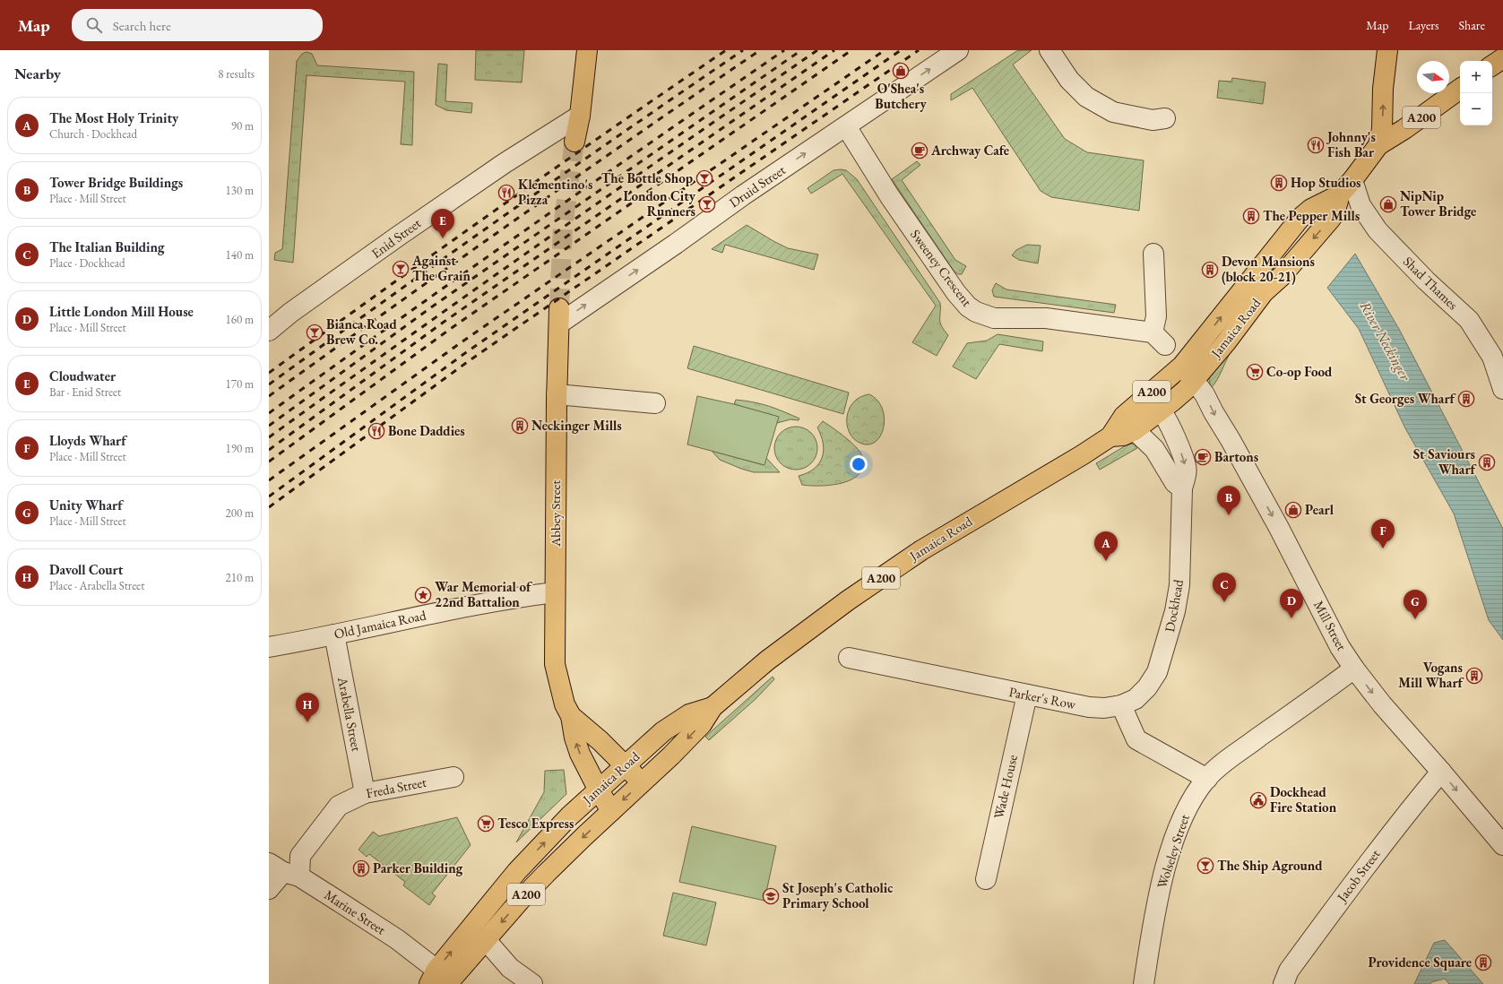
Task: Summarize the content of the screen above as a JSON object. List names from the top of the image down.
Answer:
{
  "streets": {
    "main road": ["A200", "Jamaica Road", "Abbey Street"],
    "street": [
      "Druid Street",
      "Enid Street",
      "Sweeney Crescent",
      "Shad Thames",
      "Dockhead",
      "Old Jamaica Road",
      "Mill Street",
      "Parker's Row",
      "Arabella Street",
      "Wade House",
      "Freda Street",
      "Wolseley Street",
      "Jacob Street",
      "Marine Street"
    ]
  },
  "crossings": [
    ["A200", "Shad Thames"],
    ["A200", "Jamaica Road"],
    ["Druid Street", "Sweeney Crescent"],
    ["Druid Street", "Abbey Street"],
    ["Shad Thames", "Jamaica Road"],
    ["Jamaica Road", "Abbey Street"],
    ["Jamaica Road", "Dockhead"],
    ["Jamaica Road", "Mill Street"],
    ["Jamaica Road", "Marine Street"],
    ["Abbey Street", "Old Jamaica Road"],
    ["Dockhead", "Parker's Row"],
    ["Old Jamaica Road", "Arabella Street"],
    ["Mill Street", "Wolseley Street"],
    ["Mill Street", "Jacob Street"],
    ["Parker's Row", "Wade House"],
    ["Arabella Street", "Freda Street"],
    ["Freda Street", "Marine Street"]
  ],
  "one_way": ["Druid Street", "Mill Street"],
  "water": ["River Neckinger"],
  "places": {
    "shop": ["O'Shea's Butchery", "NipNip Tower Bridge", "Pearl"],
    "restaurant": ["Johnny's Fish Bar", "Klementino's Pizza", "Bone Daddies"],
    "cafe": ["Archway Cafe", "Bartons"],
    "bar": [
      "The Bottle Shop",
      "London City Runners",
      "Against The Grain",
      "Bianca Road Brew Co.",
      "The Ship Aground"
    ],
    "building": [
      "Hop Studios",
      "The Pepper Mills",
      "Devon Mansions (block 20-21)",
      "St Georges Wharf",
      "Neckinger Mills",
      "St Saviours Wharf",
      "Vogans Mill Wharf",
      "Parker Building",
      "Providence Square"
    ],
    "supermarket": ["Co-op Food", "Tesco Express"],
    "place": ["War Memorial of 22nd Battalion"],
    "public building": ["Dockhead Fire Station"],
    "school or university": ["St Joseph's Catholic Primary School"]
  },
  "north": "right",
  "page": {
    "header": "Map",
    "search": "Search here",
    "nav": ["Map", "Layers", "Share"],
    "heading": ["Nearby", "8 results"],
    "map_buttons": ["+", "−"],
    "list": [
      {
        "mark": "A",
        "name": "The Most Holy Trinity",
        "note": "Church · Dockhead",
        "value": "90 m"
      },
      {
        "mark": "B",
        "name": "Tower Bridge Buildings",
        "note": "Place · Mill Street",
        "value": "130 m"
      },
      {
        "mark": "C",
        "name": "The Italian Building",
        "note": "Place · Dockhead",
        "value": "140 m"
      },
      {
        "mark": "D",
        "name": "Little London Mill House",
        "note": "Place · Mill Street",
        "value": "160 m"
      },
      {
        "mark": "E",
        "name": "Cloudwater",
        "note": "Bar · Enid Street",
        "value": "170 m"
      },
      {
        "mark": "F",
        "name": "Lloyds Wharf",
        "note": "Place · Mill Street",
        "value": "190 m"
      },
      {
        "mark": "G",
        "name": "Unity Wharf",
        "note": "Place · Mill Street",
        "value": "200 m"
      },
      {
        "mark": "H",
        "name": "Davoll Court",
        "note": "Place · Arabella Street",
        "value": "210 m"
      }
    ],
    "pins": [
      "E",
      "B",
      "F",
      "A",
      "C",
      "D",
      "G",
      "H"
    ]
  }
}
